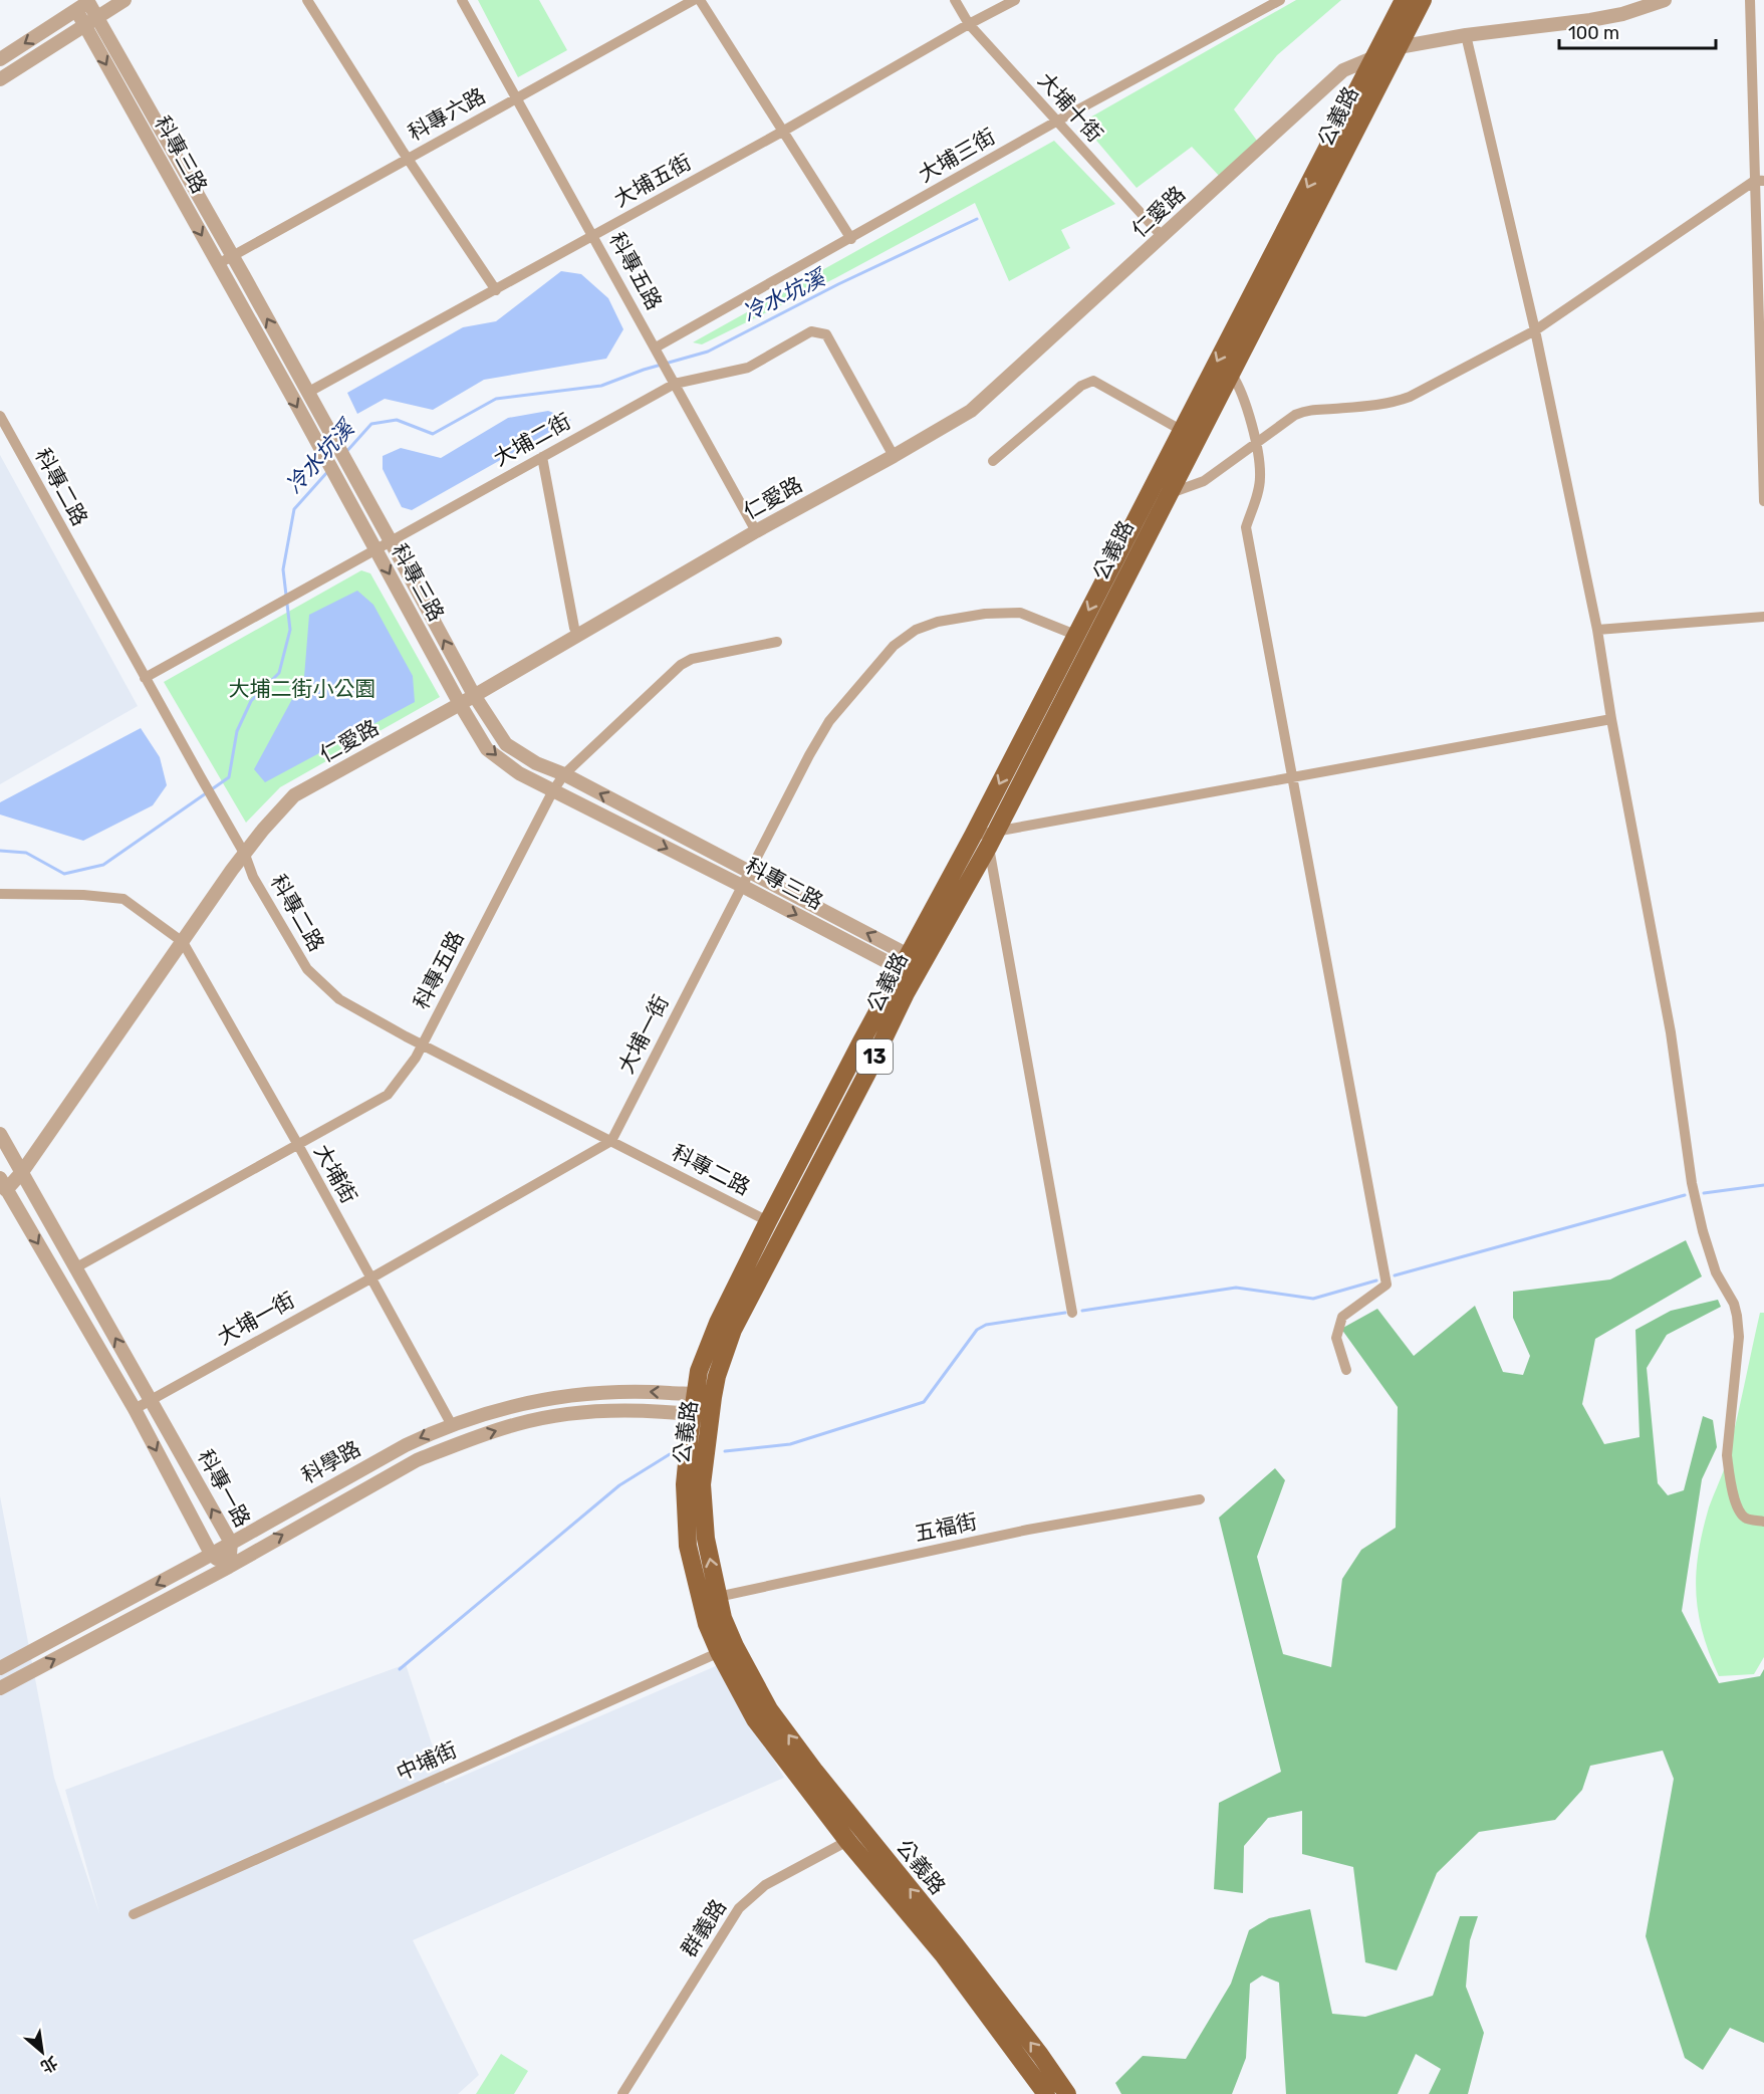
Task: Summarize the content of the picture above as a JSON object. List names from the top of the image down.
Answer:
{
  "streets": {
    "main road": ["公義路", "13"],
    "street": [
      "大埔十街",
      "科專六路",
      "科專三路",
      "大埔三街",
      "大埔五街",
      "仁愛路",
      "科專五路",
      "大埔二街",
      "科專二路",
      "大埔一街",
      "大埔街",
      "科學路",
      "科專一路",
      "五福街",
      "中埔街",
      "群義路"
    ]
  },
  "crossings": [
    ["大埔十街", "大埔三街"],
    ["大埔十街", "大埔五街"],
    ["大埔十街", "仁愛路"],
    ["科專六路", "科專三路"],
    ["科專六路", "科專五路"],
    ["公義路", "科專三路"],
    ["公義路", "仁愛路"],
    ["公義路", "科專二路"],
    ["公義路", "大埔一街"],
    ["公義路", "科學路"],
    ["公義路", "五福街"],
    ["公義路", "中埔街"],
    ["公義路", "群義路"],
    ["科專三路", "大埔五街"],
    ["科專三路", "仁愛路"],
    ["科專三路", "科專五路"],
    ["科專三路", "大埔二街"],
    ["科專三路", "大埔一街"],
    ["大埔三街", "科專五路"],
    ["大埔五街", "科專五路"],
    ["仁愛路", "科專五路"],
    ["仁愛路", "大埔二街"],
    ["仁愛路", "科專二路"],
    ["仁愛路", "大埔街"],
    ["仁愛路", "科專一路"],
    ["科專五路", "大埔二街"],
    ["科專五路", "科專二路"],
    ["科專五路", "大埔街"],
    ["科專五路", "科專一路"],
    ["大埔二街", "科專二路"],
    ["科專二路", "大埔一街"],
    ["大埔一街", "大埔街"],
    ["大埔一街", "科專一路"],
    ["大埔街", "科學路"],
    ["科學路", "科專一路"]
  ],
  "water": ["冷水坑溪"],
  "parks": ["大埔二街小公園"],
  "scale_bar": "100 m",
  "north": "bottom right"
}
